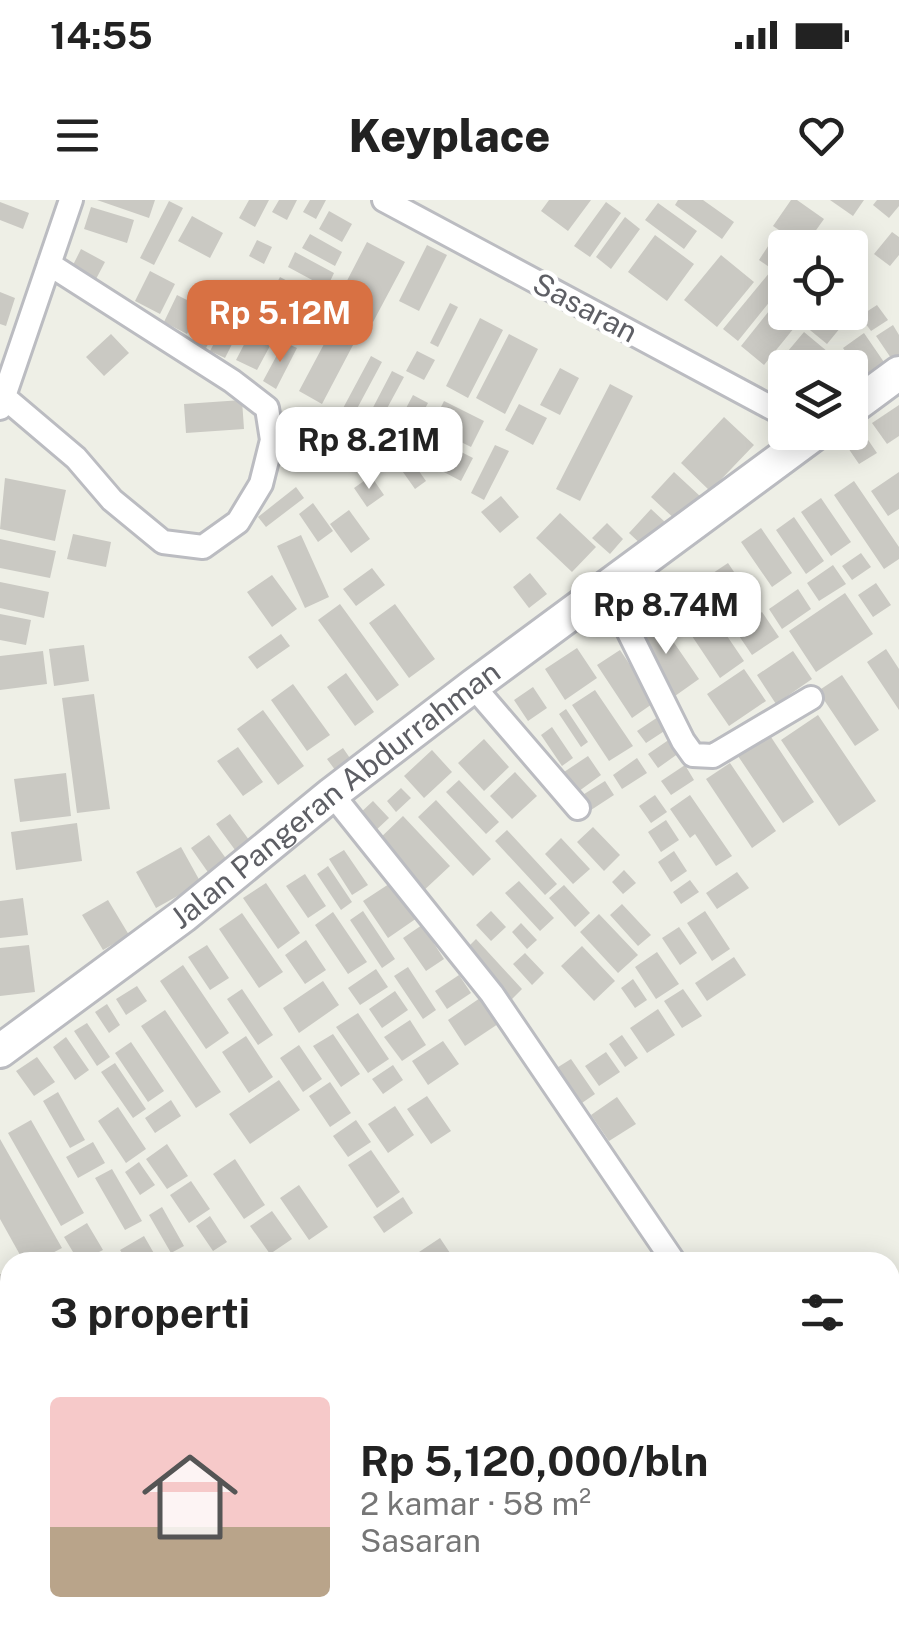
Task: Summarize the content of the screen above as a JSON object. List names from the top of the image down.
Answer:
{
  "streets": {
    "street": ["Sasaran", "Jalan Pangeran Abdurrahman"]
  },
  "page": {
    "status": "14:55",
    "header": "Keyplace",
    "price": ["Rp 5.12M", "Rp 8.21M", "Rp 8.74M"],
    "heading": "3 properti",
    "list": [
      {
        "name": "Rp 5,120,000/bln",
        "note": "2 kamar · 58 m² · Sasaran"
      }
    ]
  }
}
